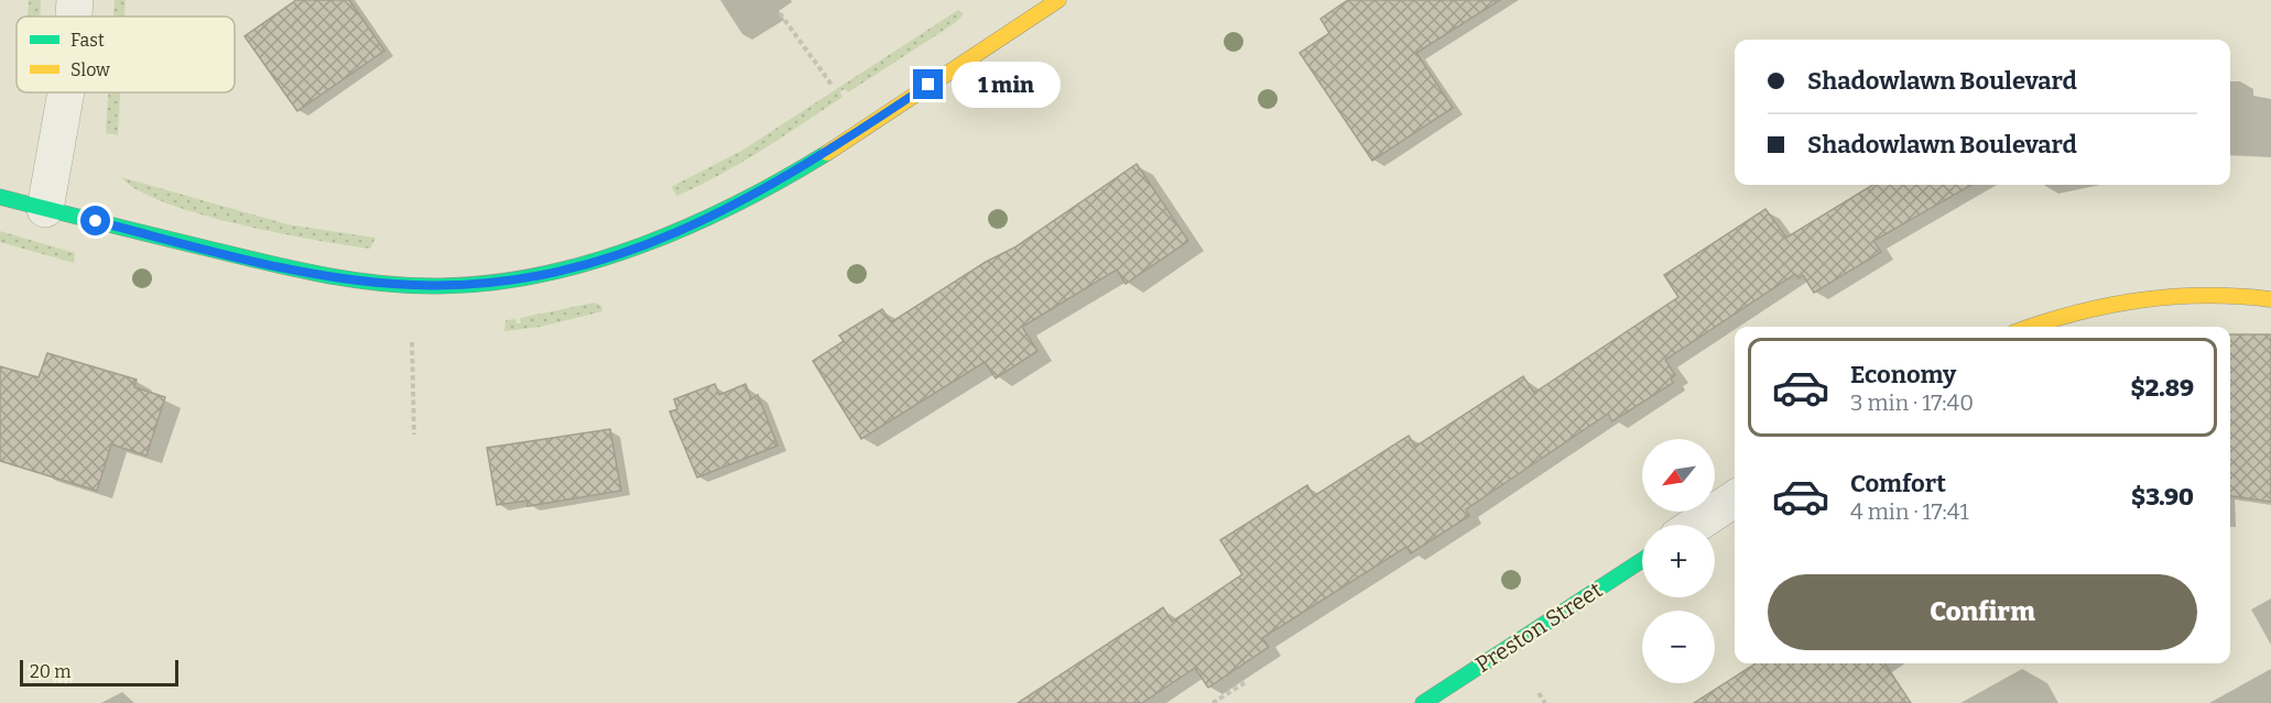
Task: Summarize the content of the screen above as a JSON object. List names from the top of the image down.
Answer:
{
  "streets": {
    "street": ["Preston Street"]
  },
  "legend": ["Fast", "Slow"],
  "scale_bar": "20 m",
  "north": "bottom left",
  "page": {
    "banner": ["Shadowlawn Boulevard", "Shadowlawn Boulevard"],
    "bubble": "1 min",
    "list": [
      {
        "name": "Economy",
        "note": "3 min · 17:40",
        "value": "$2.89"
      },
      {
        "name": "Comfort",
        "note": "4 min · 17:41",
        "value": "$3.90"
      }
    ],
    "map_buttons": ["+", "−"],
    "buttons": "Confirm",
    "scale": "20 m"
  }
}
